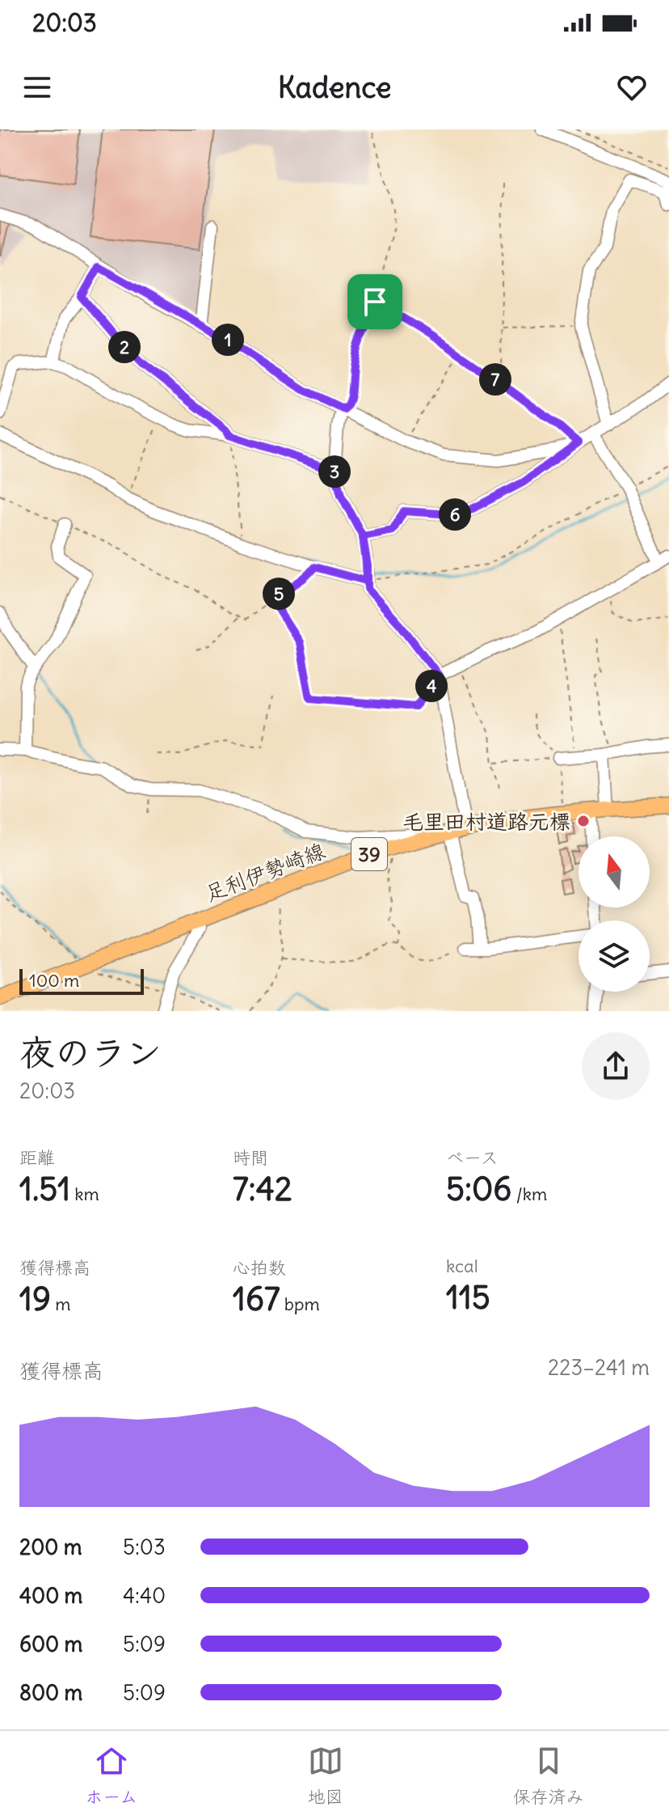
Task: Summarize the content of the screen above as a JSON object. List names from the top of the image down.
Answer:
{
  "streets": {
    "main road": ["39", "足利伊勢崎線"]
  },
  "places": ["毛里田村道路元標"],
  "scale_bar": "100 m",
  "north": "top",
  "page": {
    "status": "20:03",
    "header": "Kadence",
    "pins": [
      "1",
      "2",
      "7",
      "3",
      "6",
      "5",
      "4"
    ],
    "scale": "100 m",
    "heading": ["夜のラン", "20:03"],
    "stats": [
      ["距離", "1.51 km"],
      ["時間", "7:42"],
      ["ペース", "5:06 /km"],
      ["獲得標高", "19 m"],
      ["心拍数", "167 bpm"],
      ["kcal", "115"]
    ],
    "chart": ["獲得標高", "223–241 m"],
    "list": [
      {
        "name": "200 m",
        "note": "5:03"
      },
      {
        "name": "400 m",
        "note": "4:40"
      },
      {
        "name": "600 m",
        "note": "5:09"
      },
      {
        "name": "800 m",
        "note": "5:09"
      }
    ],
    "tabs": ["ホーム", "地図", "保存済み"]
  }
}
